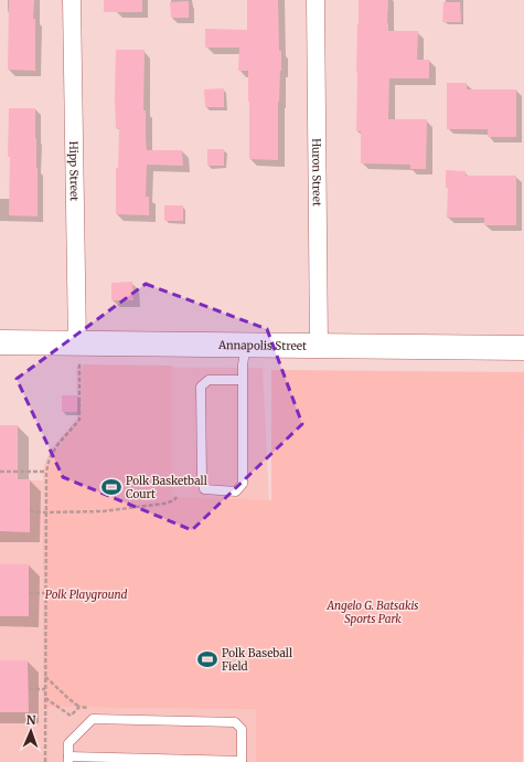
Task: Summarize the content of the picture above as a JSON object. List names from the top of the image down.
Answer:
{
  "streets": {
    "street": ["Hipp Street", "Huron Street", "Annapolis Street"]
  },
  "crossings": [
    ["Hipp Street", "Annapolis Street"],
    ["Huron Street", "Annapolis Street"]
  ],
  "parks": ["Polk Playground", "Angelo G. Batsakis Sports Park"],
  "places": {
    "sports": ["Polk Basketball Court", "Polk Baseball Field"]
  },
  "north": "top"
}
